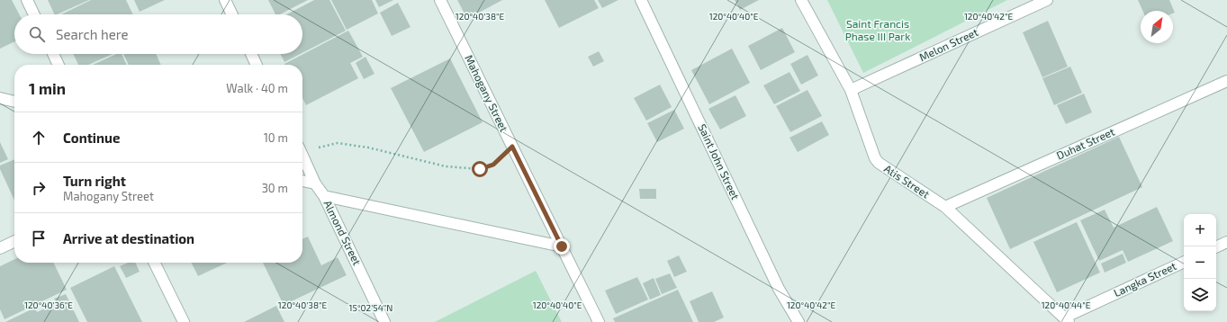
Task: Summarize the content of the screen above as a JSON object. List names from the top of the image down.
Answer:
{
  "streets": {
    "street": [
      "Melon Street",
      "Mahogany Street",
      "Duhat Street",
      "Saint John Street",
      "Atis Street",
      "Almond Street",
      "Langka Street"
    ]
  },
  "crossings": [
    ["Melon Street", "Atis Street"],
    ["Duhat Street", "Atis Street"],
    ["Atis Street", "Langka Street"]
  ],
  "parks": ["Saint Francis Phase III Park"],
  "north": "top right",
  "page": {
    "search": "Search here",
    "heading": ["1 min", "Walk · 40 m"],
    "list": [
      ["Continue", "10 m"],
      ["Turn right", "Mahogany Street", "30 m"],
      "Arrive at destination"
    ],
    "map_buttons": ["+", "−"]
  },
  "coordinates": [
    "120°40'38\"E",
    "120°40'40\"E",
    "120°40'42\"E",
    "120°40'36\"E",
    "120°40'44\"E",
    "15°02'54\"N"
  ]
}
